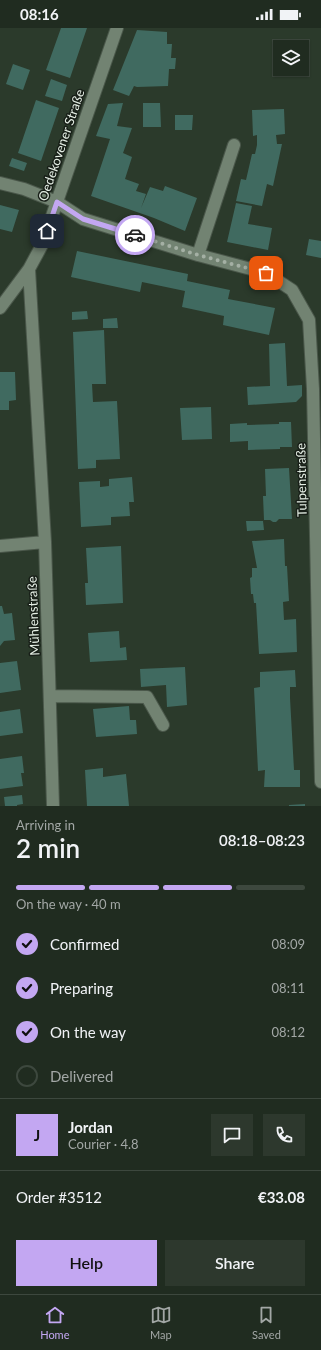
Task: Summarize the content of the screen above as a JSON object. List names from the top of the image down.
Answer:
{
  "streets": {
    "street": ["Oedekovener Straße", "Tulpenstraße", "Mühlenstraße"]
  },
  "crossings": [
    ["Oedekovener Straße", "Tulpenstraße"],
    ["Oedekovener Straße", "Mühlenstraße"]
  ],
  "page": {
    "status": "08:16",
    "heading": ["2 min", "Arriving in", "08:18–08:23"],
    "panel": [
      "Jordan",
      "Courier · 4.8",
      "Order #3512",
      "€33.08"
    ],
    "bar": "On the way · 40 m",
    "list": [
      ["Confirmed", "08:09"],
      ["Preparing", "08:11"],
      ["On the way", "08:12"],
      "Delivered"
    ],
    "round": "J",
    "buttons": ["Help", "Share"],
    "tabs": ["Home", "Map", "Saved"]
  }
}
